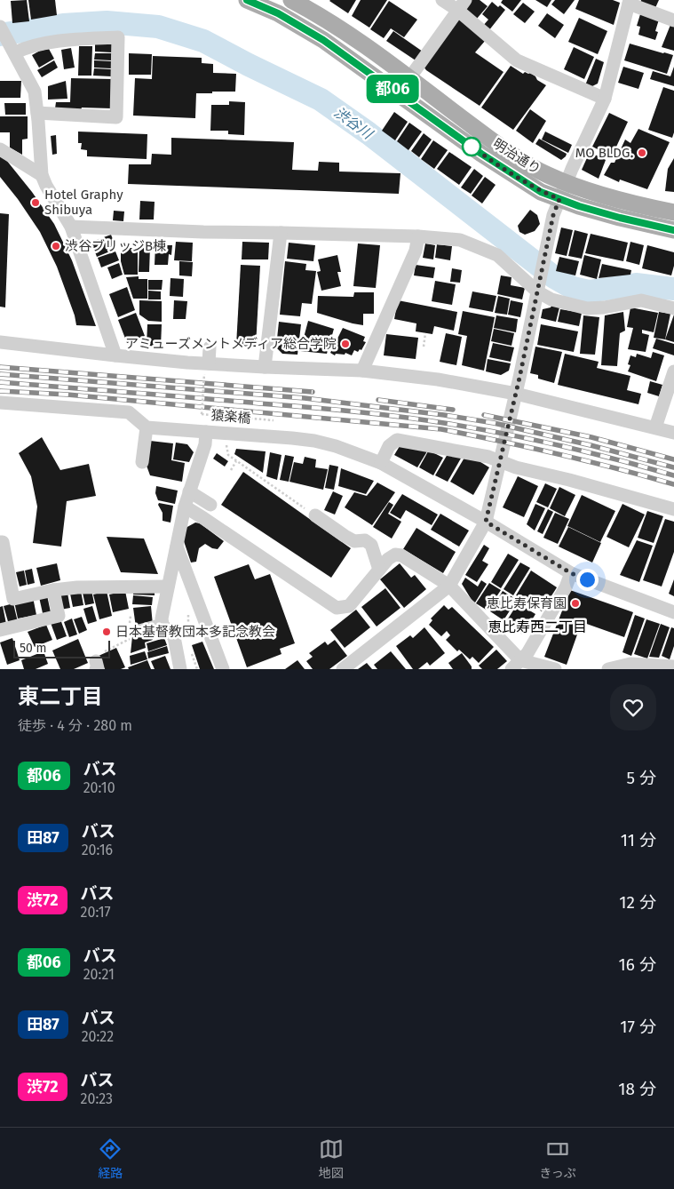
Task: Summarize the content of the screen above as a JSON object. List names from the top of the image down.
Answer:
{
  "streets": {
    "main road": ["明治通り"],
    "path": ["猿楽橋"]
  },
  "districts": ["恵比寿西二丁目"],
  "water": ["渋谷川"],
  "places": [
    "MO BLDG.",
    "Hotel Graphy Shibuya",
    "渋谷ブリッジB棟",
    "アミューズメントメディア総合学院",
    "恵比寿保育園",
    "日本基督教団本多記念教会"
  ],
  "lines": ["bus line 都06"],
  "scale_bar": "50 m",
  "page": {
    "on_map": "都06",
    "scale": "50 m",
    "heading": ["東二丁目", "徒歩 · 4 分 · 280 m"],
    "list": [
      {
        "mark": "都06",
        "name": "バス",
        "note": "20:10",
        "value": "5 分"
      },
      {
        "mark": "田87",
        "name": "バス",
        "note": "20:16",
        "value": "11 分"
      },
      {
        "mark": "渋72",
        "name": "バス",
        "note": "20:17",
        "value": "12 分"
      },
      {
        "mark": "都06",
        "name": "バス",
        "note": "20:21",
        "value": "16 分"
      },
      {
        "mark": "田87",
        "name": "バス",
        "note": "20:22",
        "value": "17 分"
      },
      {
        "mark": "渋72",
        "name": "バス",
        "note": "20:23",
        "value": "18 分"
      }
    ],
    "tabs": ["経路", "地図", "きっぷ"]
  }
}
